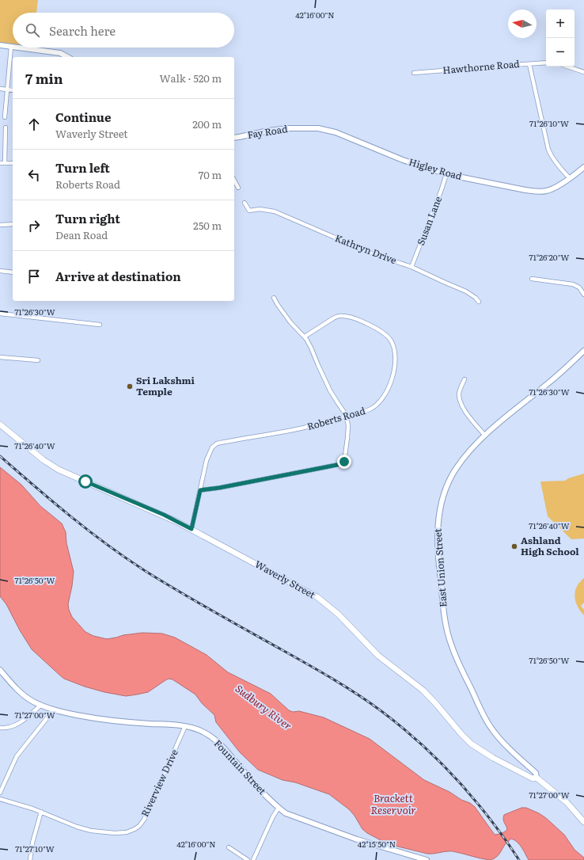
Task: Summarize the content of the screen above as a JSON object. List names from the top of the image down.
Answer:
{
  "streets": {
    "main road": ["Waverly Street"],
    "street": [
      "Hawthorne Road",
      "Fay Road",
      "Higley Road",
      "Susan Lane",
      "Kathryn Drive",
      "Roberts Road",
      "East Union Street",
      "Fountain Street",
      "Riverview Drive"
    ]
  },
  "crossings": [
    ["Fay Road", "Higley Road"],
    ["Higley Road", "Susan Lane"],
    ["Susan Lane", "Kathryn Drive"],
    ["Roberts Road", "Waverly Street"],
    ["East Union Street", "Waverly Street"],
    ["Fountain Street", "Riverview Drive"]
  ],
  "water": ["Sudbury River", "Brackett Reservoir"],
  "places": ["Sri Lakshmi Temple", "Ashland High School"],
  "north": "left",
  "page": {
    "map_buttons": ["+", "−"],
    "search": "Search here",
    "heading": ["7 min", "Walk · 520 m"],
    "list": [
      ["Continue", "Waverly Street", "200 m"],
      ["Turn left", "Roberts Road", "70 m"],
      ["Turn right", "Dean Road", "250 m"],
      "Arrive at destination"
    ]
  },
  "coordinates": [
    "42°16'00\"N",
    "71°26'10\"W",
    "71°26'20\"W",
    "71°26'30\"W",
    "71°26'40\"W",
    "71°26'50\"W",
    "71°27'00\"W",
    "42°15'50\"N",
    "71°27'10\"W"
  ]
}
